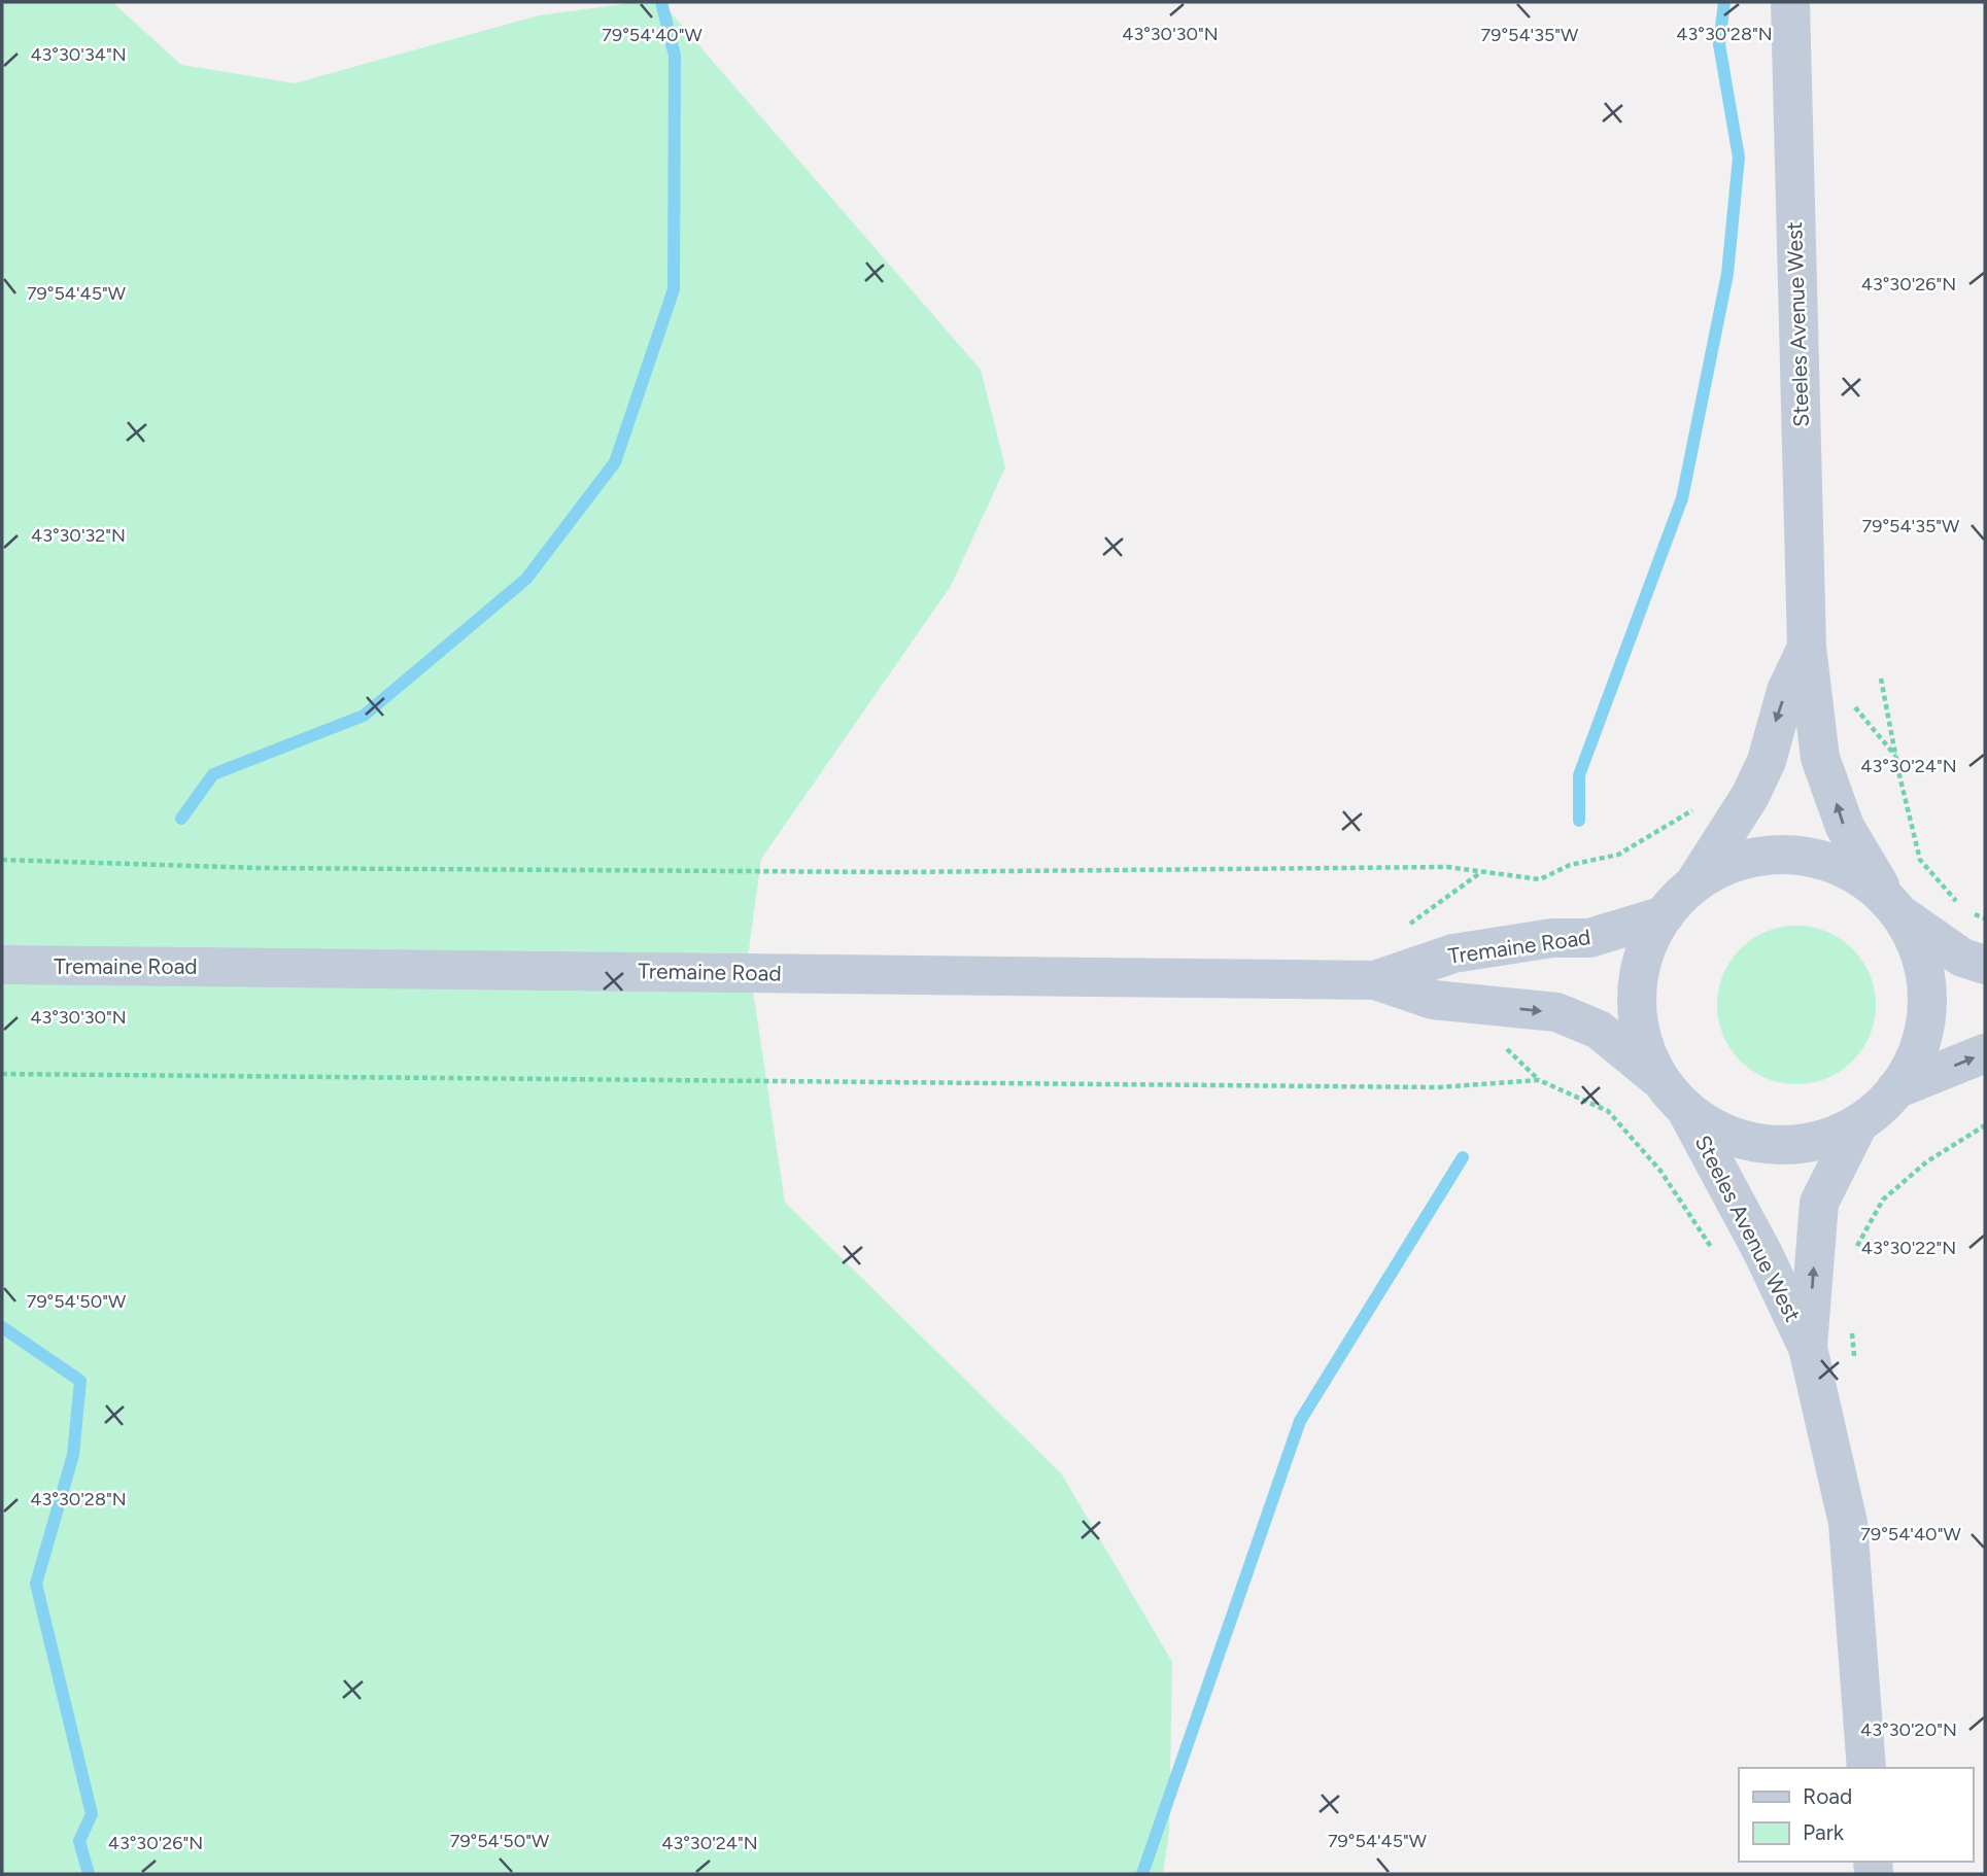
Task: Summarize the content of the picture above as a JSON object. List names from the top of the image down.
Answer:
{
  "streets": {
    "main road": ["Steeles Avenue West", "Tremaine Road"]
  },
  "crossings": [
    ["Steeles Avenue West", "Tremaine Road"]
  ],
  "legend": ["Road", "Park"],
  "coordinates": [
    "43°30'30\"N",
    "43°30'28\"N",
    "79°54'35\"W",
    "79°54'40\"W",
    "43°30'34\"N",
    "43°30'26\"N",
    "79°54'45\"W",
    "43°30'32\"N",
    "43°30'24\"N",
    "43°30'22\"N",
    "79°54'50\"W",
    "43°30'20\"N"
  ]
}
